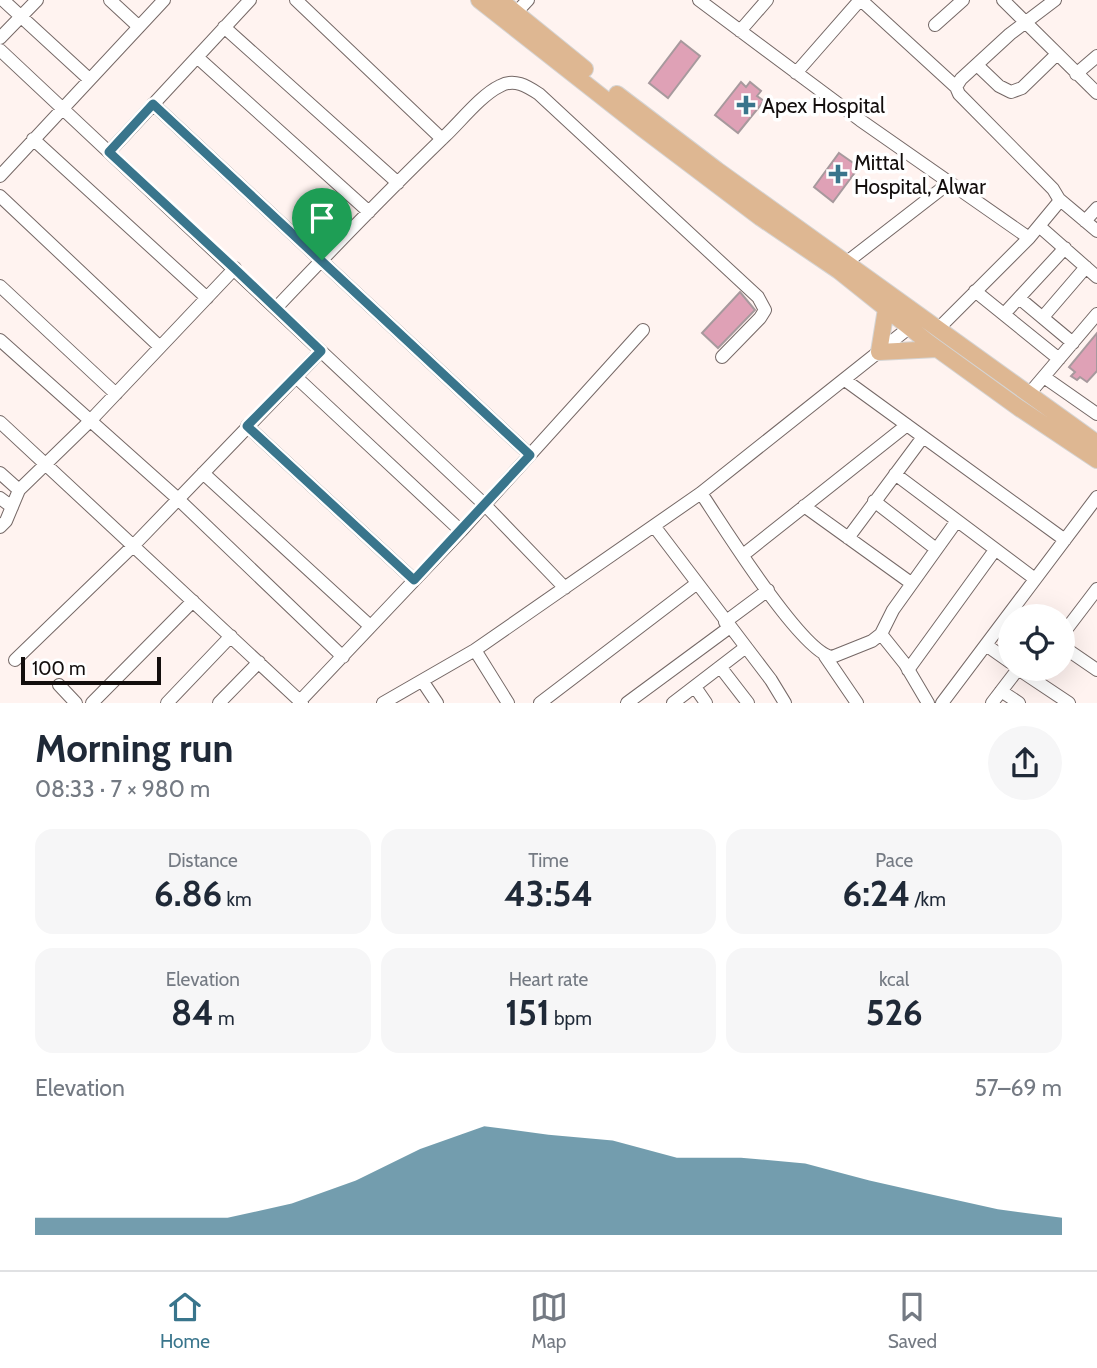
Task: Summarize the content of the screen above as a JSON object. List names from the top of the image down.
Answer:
{
  "places": {
    "health": ["Apex Hospital", "Mittal Hospital, Alwar"]
  },
  "scale_bar": "100 m",
  "page": {
    "scale": "100 m",
    "heading": ["Morning run", "08:33 · 7 × 980 m"],
    "stats": [
      ["Distance", "6.86 km"],
      ["Time", "43:54"],
      ["Pace", "6:24 /km"],
      ["Elevation", "84 m"],
      ["Heart rate", "151 bpm"],
      ["kcal", "526"]
    ],
    "chart": ["Elevation", "57–69 m"],
    "tabs": ["Home", "Map", "Saved"]
  }
}
